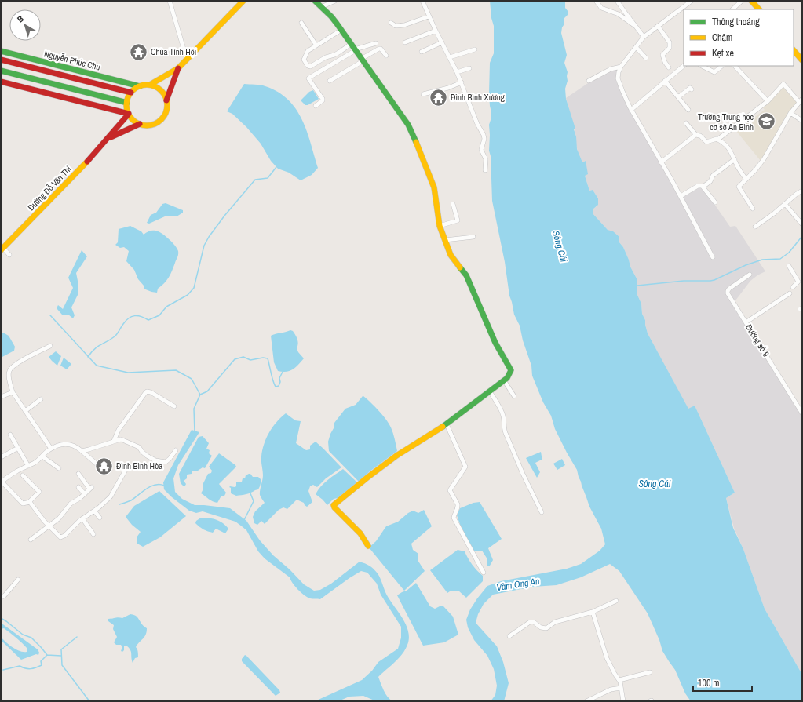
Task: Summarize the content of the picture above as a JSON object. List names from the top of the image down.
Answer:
{
  "streets": {
    "street": ["Nguyễn Phúc Chu", "Đường Đỗ Văn Thi", "Đường số 9"]
  },
  "crossings": [
    ["Nguyễn Phúc Chu", "Đường Đỗ Văn Thi"]
  ],
  "water": ["Sông Cái", "Vàm Ong An"],
  "places": {
    "temple": ["Chùa Tỉnh Hội", "Đình Bình Xương", "Đình Bình Hòa"],
    "school or university": ["Trường Trung học cơ sở An Bình"]
  },
  "legend": ["Thông thoáng", "Chậm", "Kẹt xe"],
  "scale_bar": "100 m",
  "north": "top left"
}
